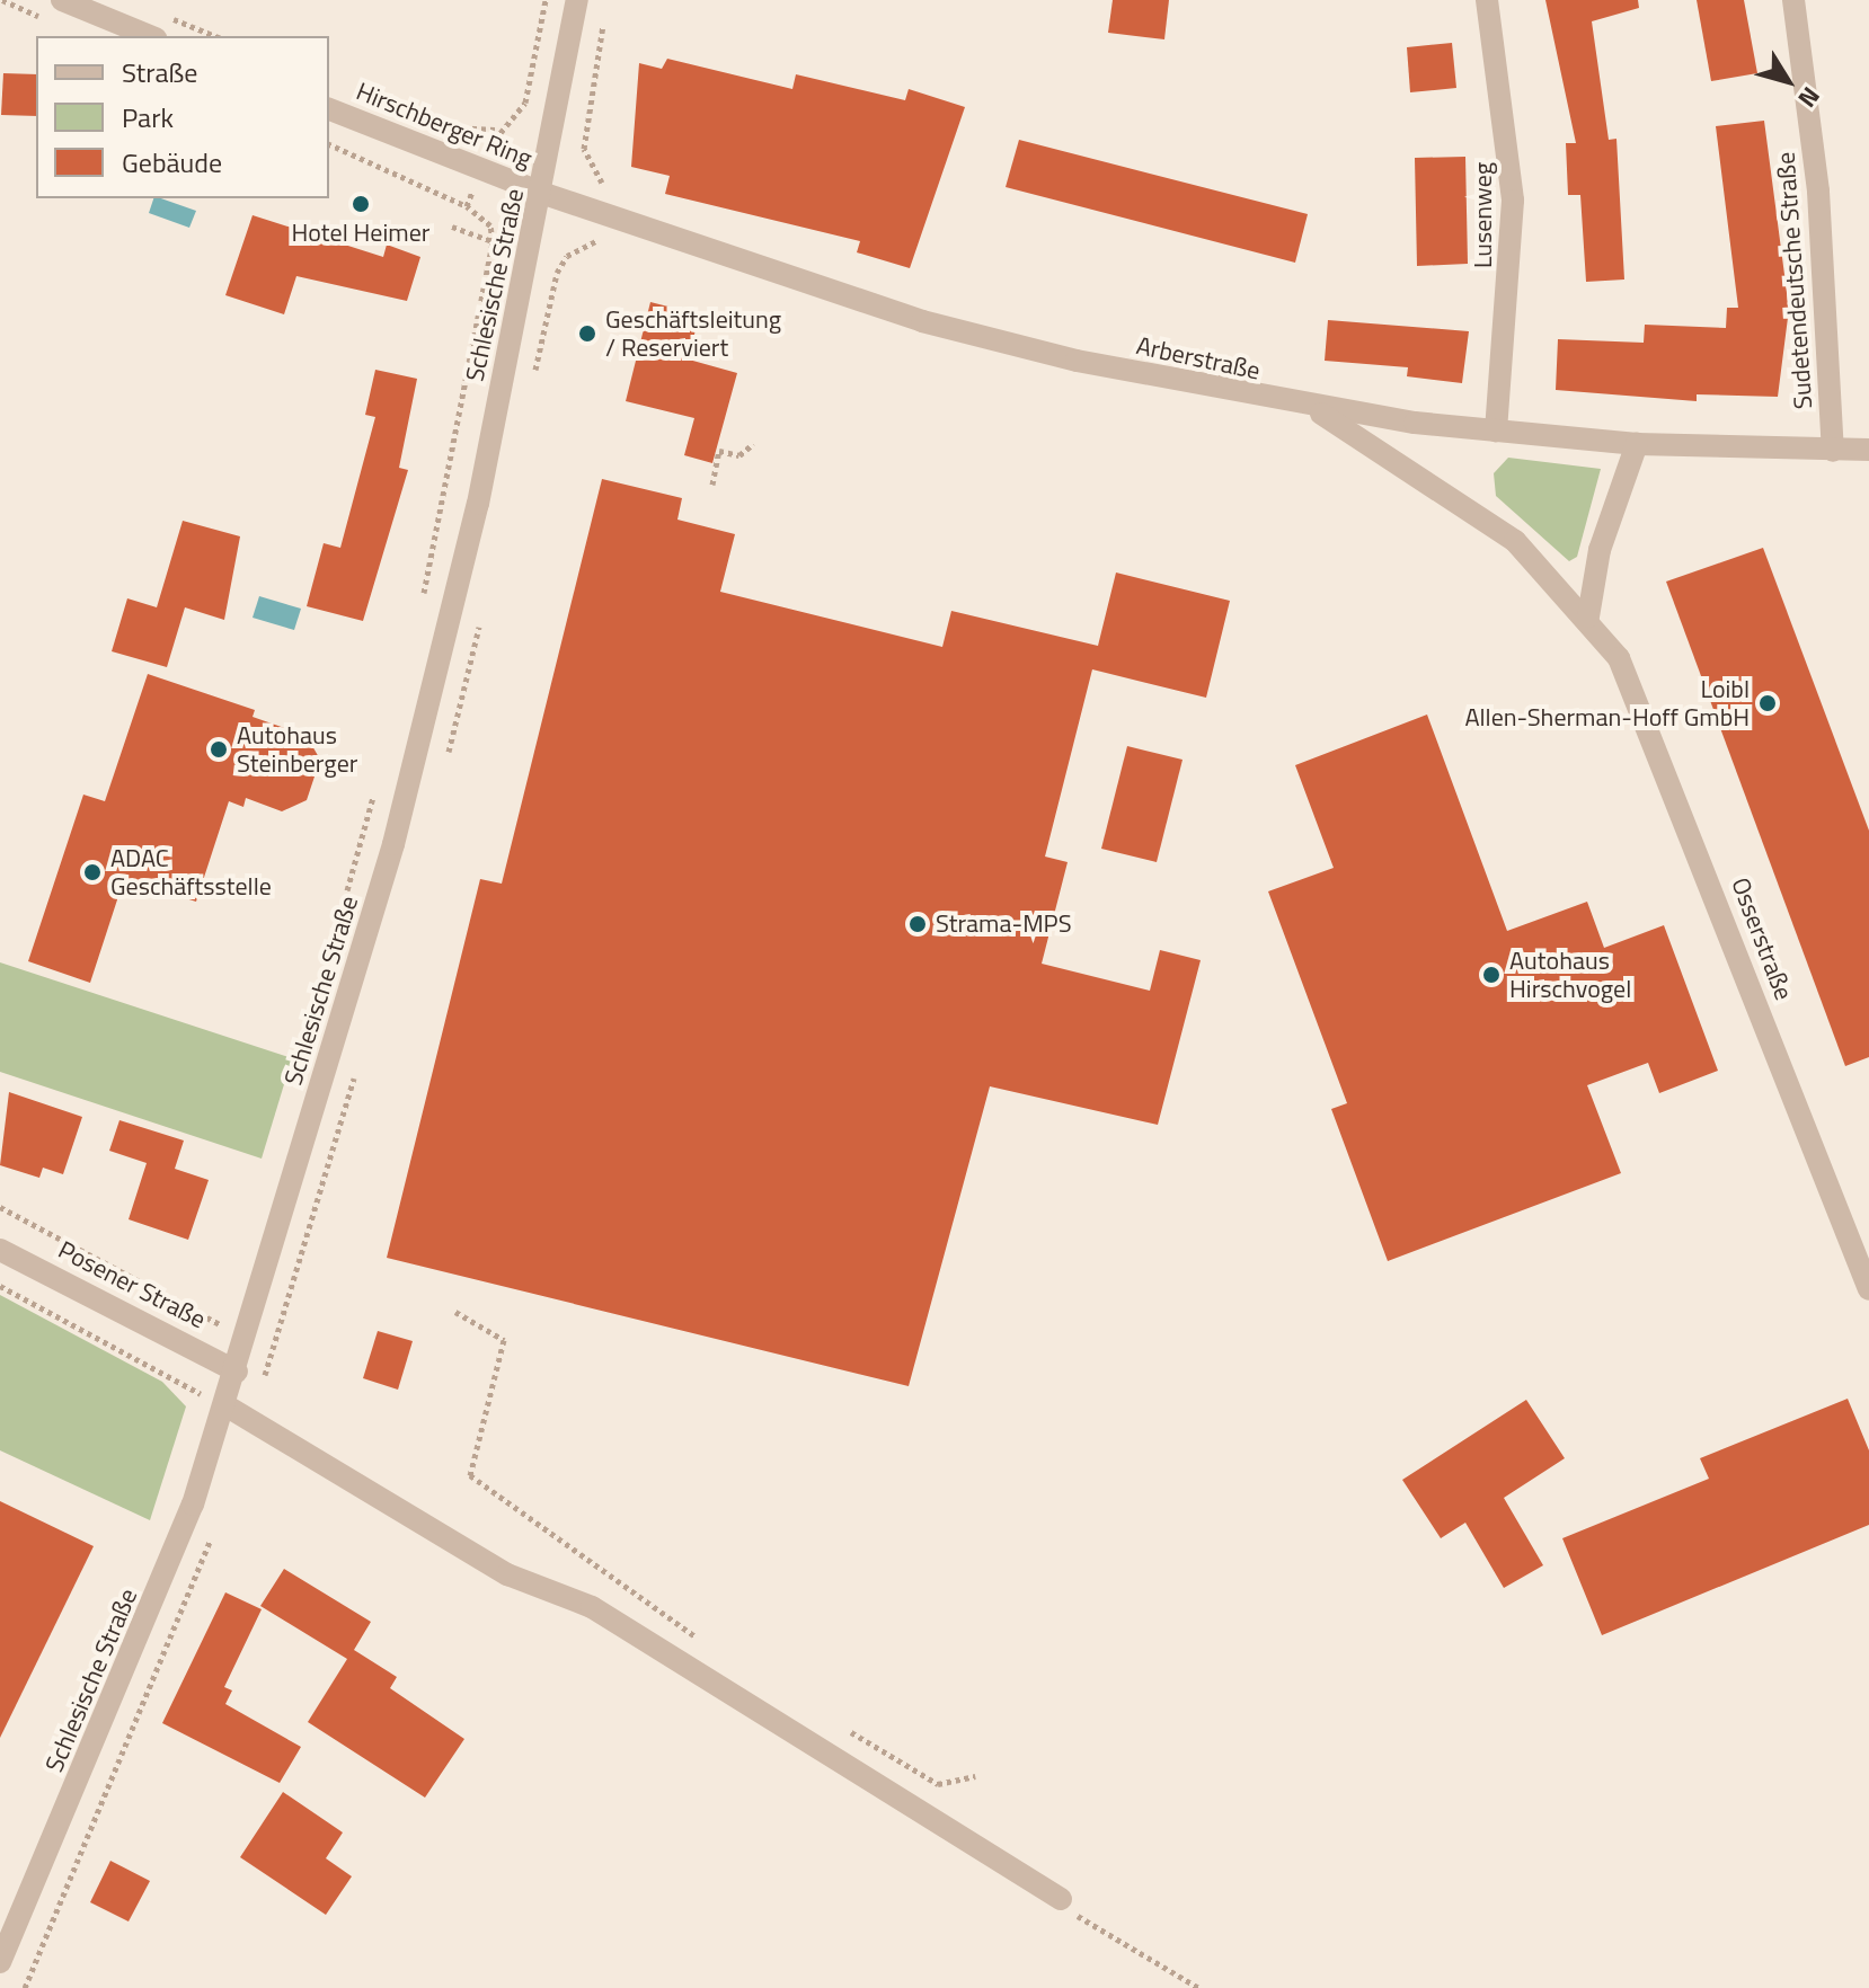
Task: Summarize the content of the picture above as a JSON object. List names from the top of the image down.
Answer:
{
  "streets": {
    "street": [
      "Hirschberger Ring",
      "Lusenweg",
      "Sudetendeutsche Straße",
      "Schlesische Straße",
      "Arberstraße",
      "Osserstraße",
      "Posener Straße"
    ]
  },
  "crossings": [
    ["Hirschberger Ring", "Schlesische Straße"],
    ["Hirschberger Ring", "Arberstraße"],
    ["Lusenweg", "Arberstraße"],
    ["Sudetendeutsche Straße", "Arberstraße"],
    ["Schlesische Straße", "Arberstraße"],
    ["Schlesische Straße", "Posener Straße"],
    ["Arberstraße", "Osserstraße"]
  ],
  "places": [
    "Hotel Heimer",
    "Geschäftsleitung / Reserviert",
    "Loibl Allen-Sherman-Hoff GmbH",
    "Autohaus Steinberger",
    "ADAC Geschäftsstelle",
    "Strama-MPS",
    "Autohaus Hirschvogel"
  ],
  "legend": ["Straße", "Park", "Gebäude"],
  "north": "bottom right"
}
